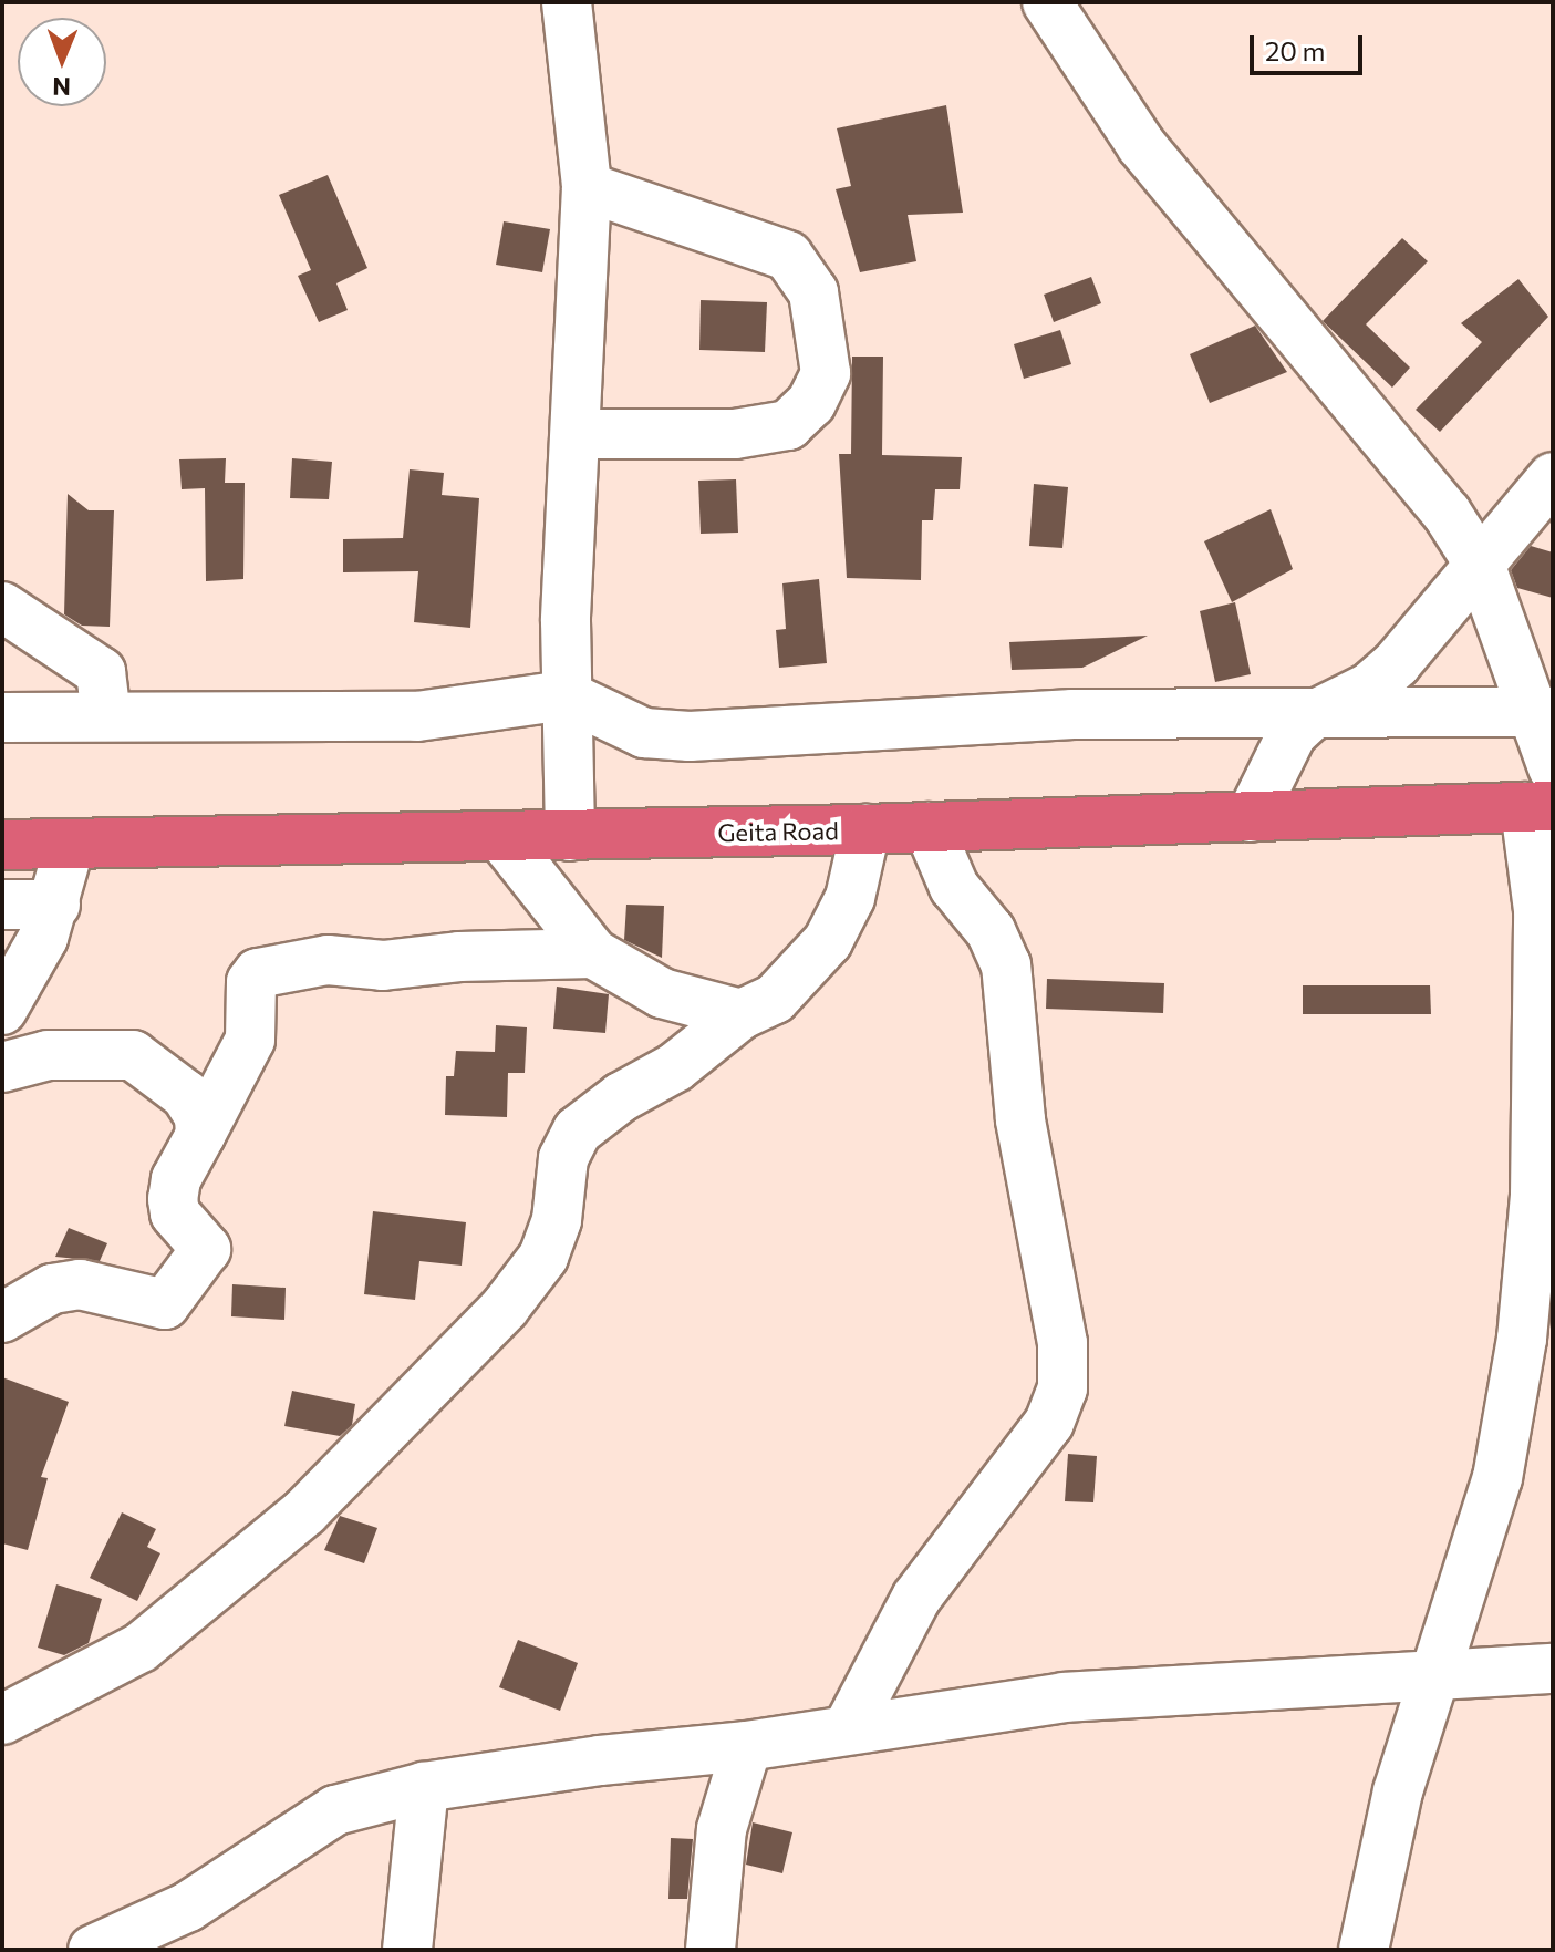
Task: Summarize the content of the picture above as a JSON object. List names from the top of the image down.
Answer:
{
  "streets": {
    "highway": ["Geita Road"]
  },
  "scale_bar": "20 m",
  "north": "bottom"
}
